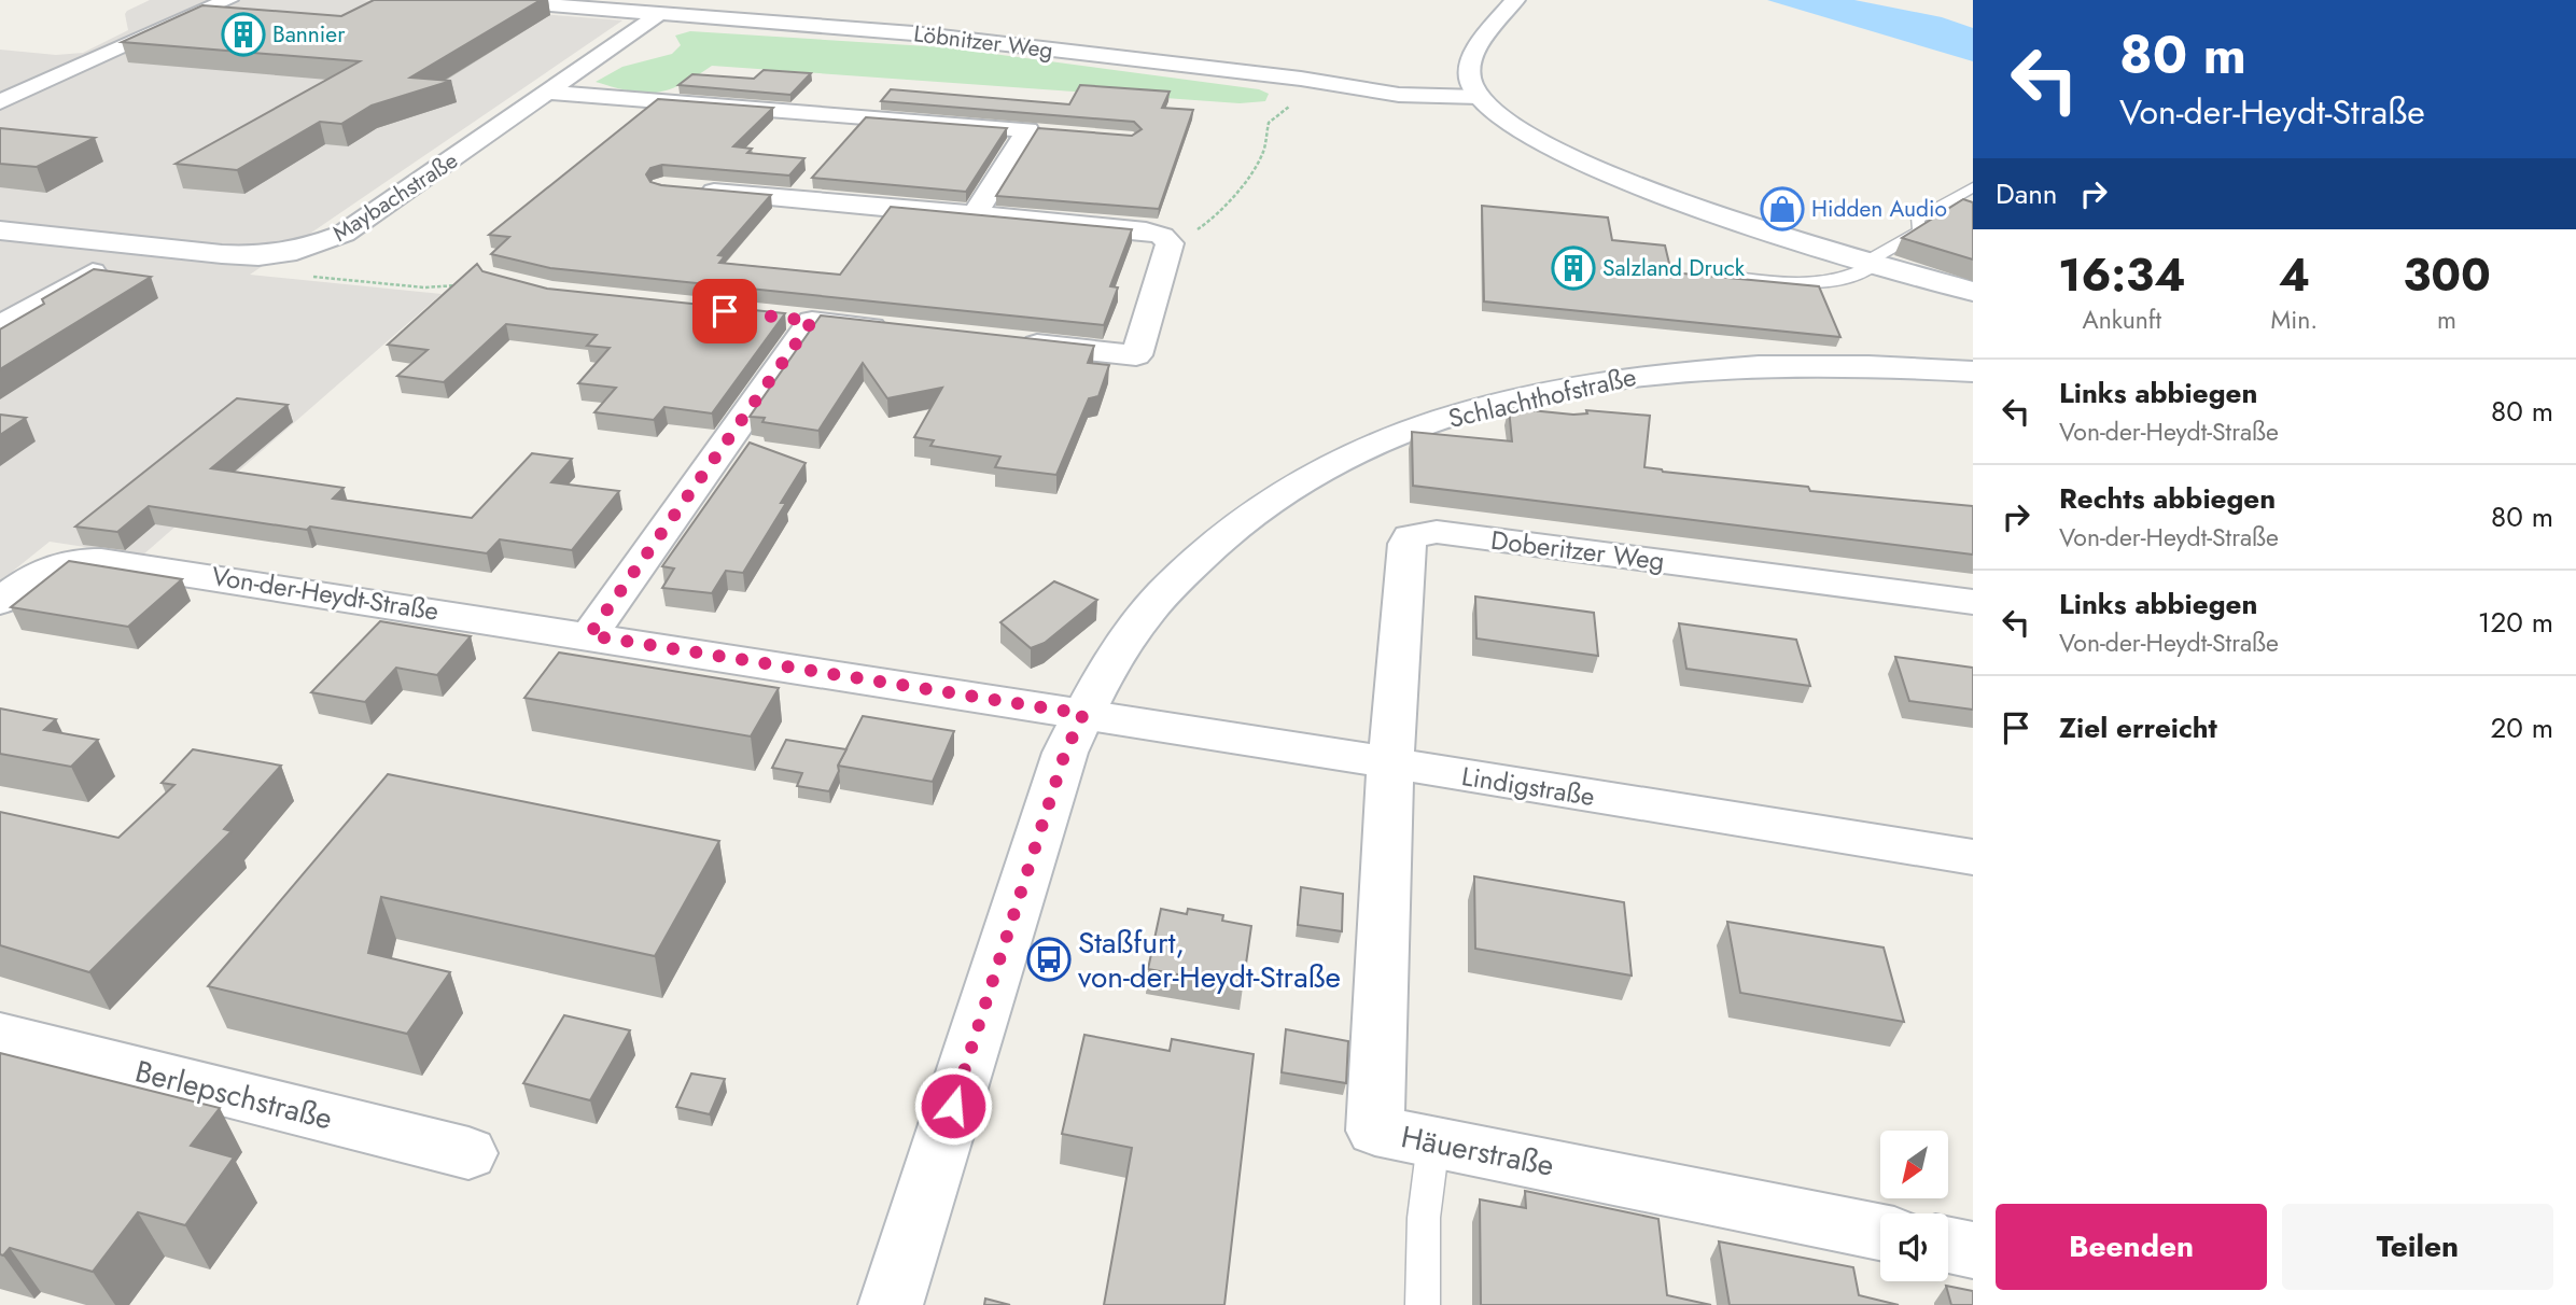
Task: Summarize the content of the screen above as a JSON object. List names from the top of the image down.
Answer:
{
  "streets": {
    "street": [
      "Löbnitzer Weg",
      "Maybachstraße",
      "Schlachthofstraße",
      "Doberitzer Weg",
      "Von-der-Heydt-Straße",
      "Lindigstraße",
      "Berlepschstraße",
      "Häuerstraße"
    ]
  },
  "crossings": [
    ["Löbnitzer Weg", "Maybachstraße"],
    ["Schlachthofstraße", "Von-der-Heydt-Straße"],
    ["Schlachthofstraße", "Lindigstraße"],
    ["Doberitzer Weg", "Lindigstraße"],
    ["Doberitzer Weg", "Häuerstraße"],
    ["Von-der-Heydt-Straße", "Lindigstraße"],
    ["Lindigstraße", "Häuerstraße"]
  ],
  "places": {
    "building": ["Bannier", "Salzland Druck"],
    "shop": ["Hidden Audio"],
    "bus stop": ["Staßfurt, von-der-Heydt-Straße"]
  },
  "north": "bottom left",
  "page": {
    "turn": ["80 m", "Von-der-Heydt-Straße"],
    "then": "Dann",
    "eta": [
      "16:34",
      "Ankunft",
      "4",
      "Min.",
      "300",
      "m"
    ],
    "list": [
      {
        "name": "Links abbiegen",
        "note": "Von-der-Heydt-Straße",
        "value": "80 m"
      },
      {
        "name": "Rechts abbiegen",
        "note": "Von-der-Heydt-Straße",
        "value": "80 m"
      },
      {
        "name": "Links abbiegen",
        "note": "Von-der-Heydt-Straße",
        "value": "120 m"
      },
      {
        "name": "Ziel erreicht",
        "value": "20 m"
      }
    ],
    "buttons": ["Beenden", "Teilen"]
  }
}
